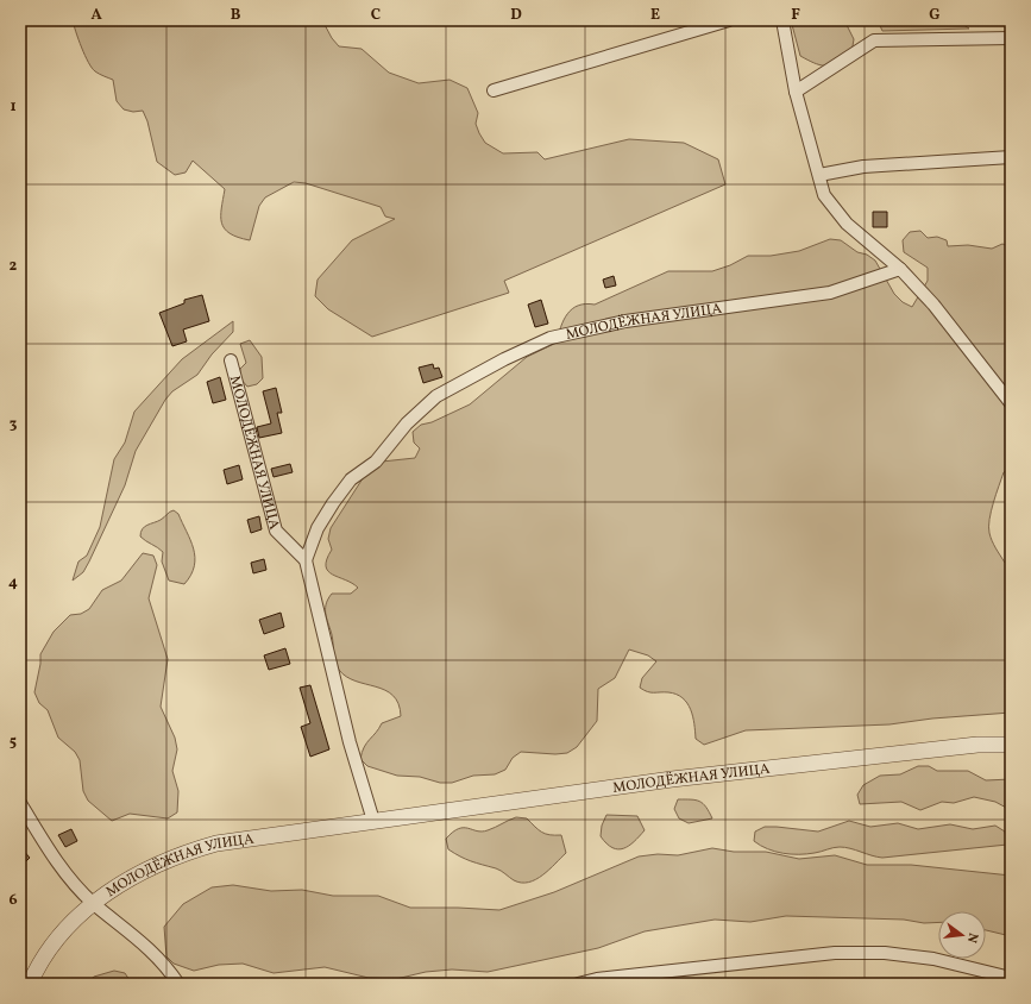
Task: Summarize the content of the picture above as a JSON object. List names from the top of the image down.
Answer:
{
  "streets": {
    "street": ["МОЛОДЁЖНАЯ УЛИЦА"]
  },
  "north": "right",
  "grid": {
    "columns": [
      "A",
      "B",
      "C",
      "D",
      "E",
      "F",
      "G"
    ],
    "rows": [
      "1",
      "2",
      "3",
      "4",
      "5",
      "6"
    ]
  }
}
